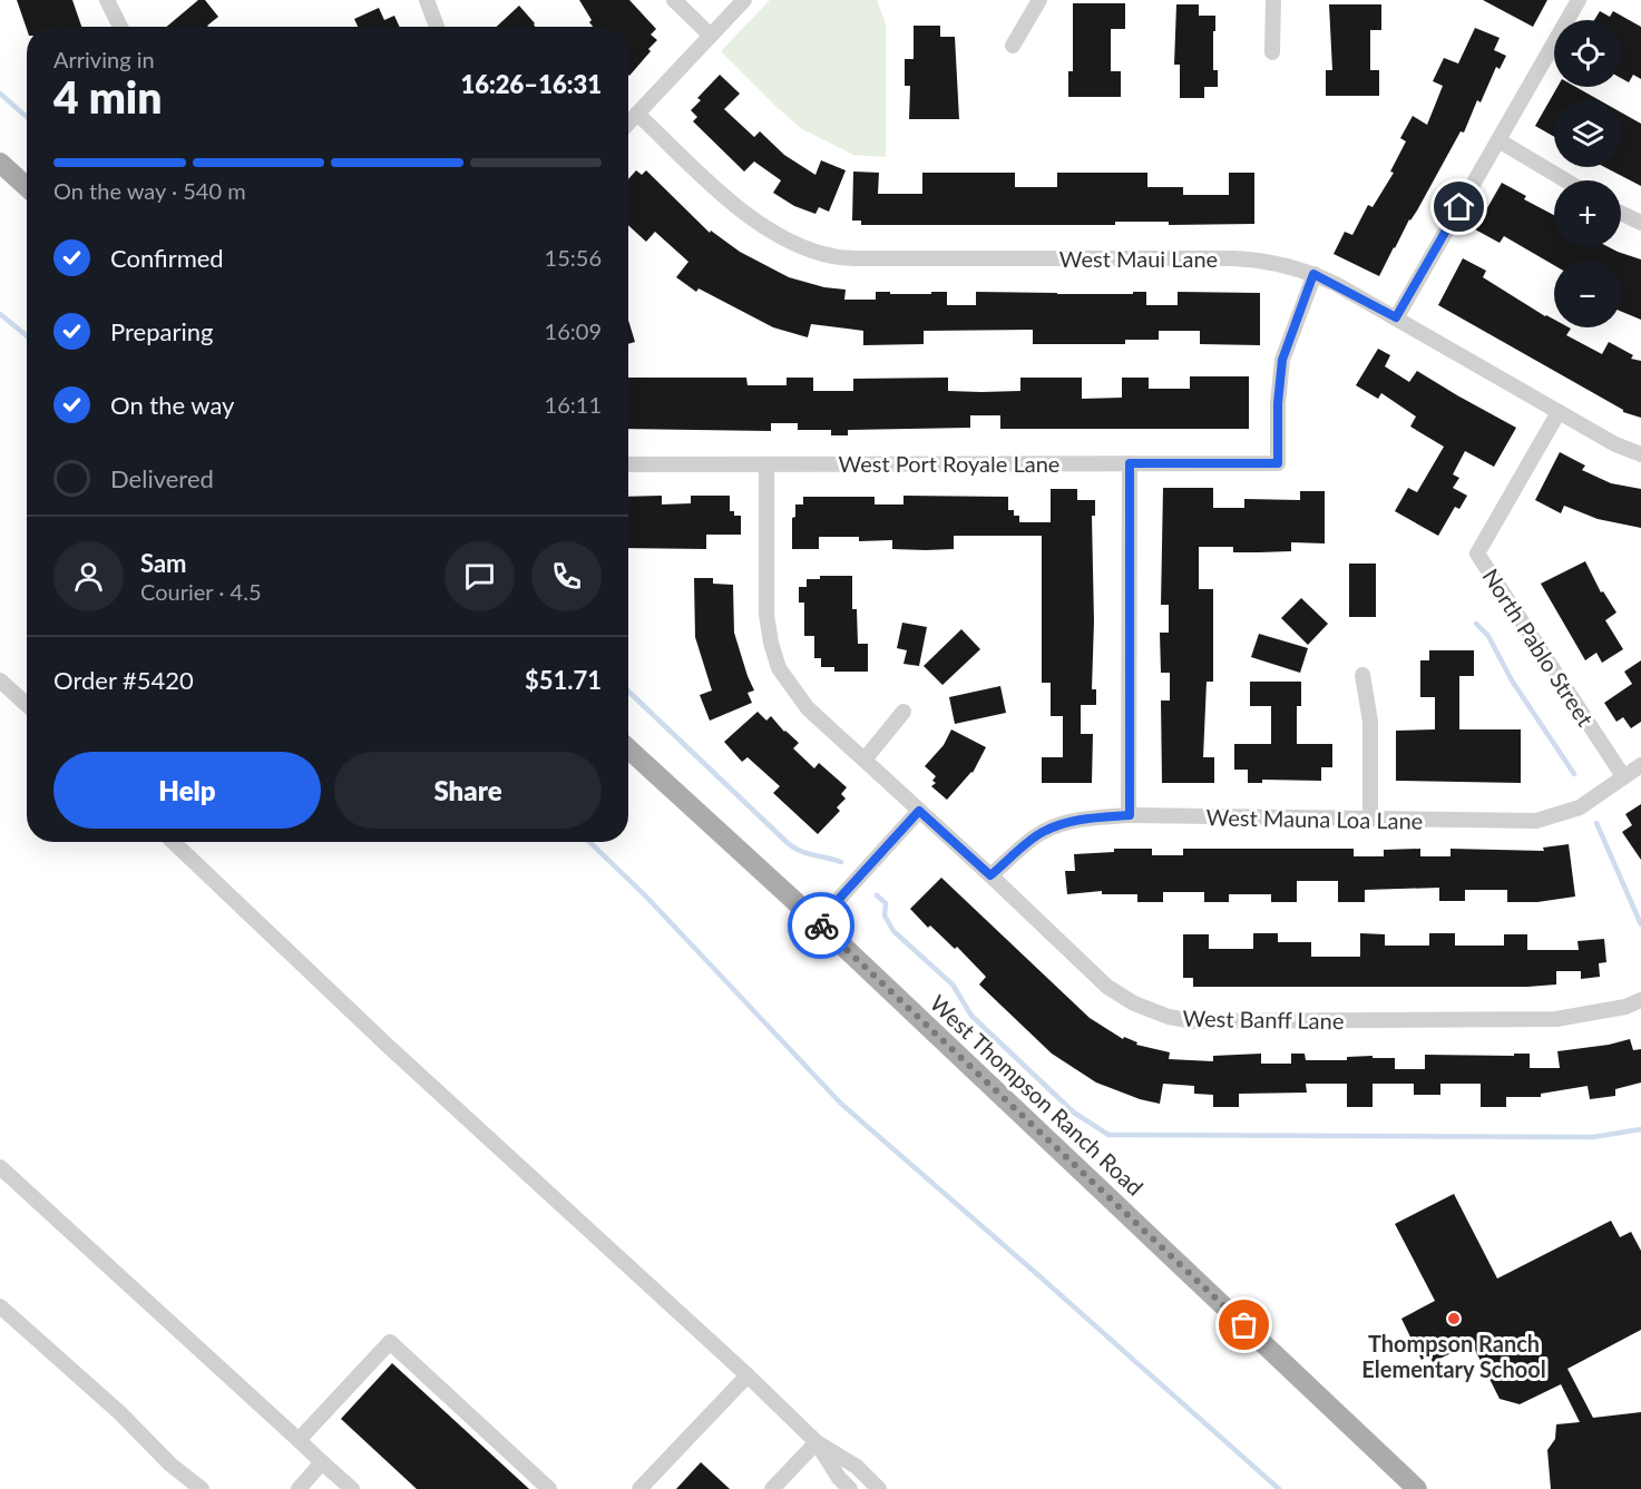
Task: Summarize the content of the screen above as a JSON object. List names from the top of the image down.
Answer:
{
  "streets": {
    "main road": ["West Thompson Ranch Road"],
    "street": [
      "West Maui Lane",
      "West Port Royale Lane",
      "North Pablo Street",
      "West Mauna Loa Lane",
      "West Banff Lane"
    ]
  },
  "crossings": [
    ["West Maui Lane", "West Port Royale Lane"],
    ["West Maui Lane", "North Pablo Street"],
    ["West Port Royale Lane", "West Banff Lane"],
    ["North Pablo Street", "West Mauna Loa Lane"],
    ["West Mauna Loa Lane", "West Banff Lane"]
  ],
  "places": ["Thompson Ranch Elementary School"],
  "page": {
    "map_buttons": ["+", "−"],
    "heading": ["4 min", "Arriving in", "16:26–16:31"],
    "panel": [
      "Sam",
      "Courier · 4.5",
      "Order #5420",
      "$51.71"
    ],
    "bar": "On the way · 540 m",
    "list": [
      ["Confirmed", "15:56"],
      ["Preparing", "16:09"],
      ["On the way", "16:11"],
      "Delivered"
    ],
    "buttons": ["Help", "Share"]
  }
}
